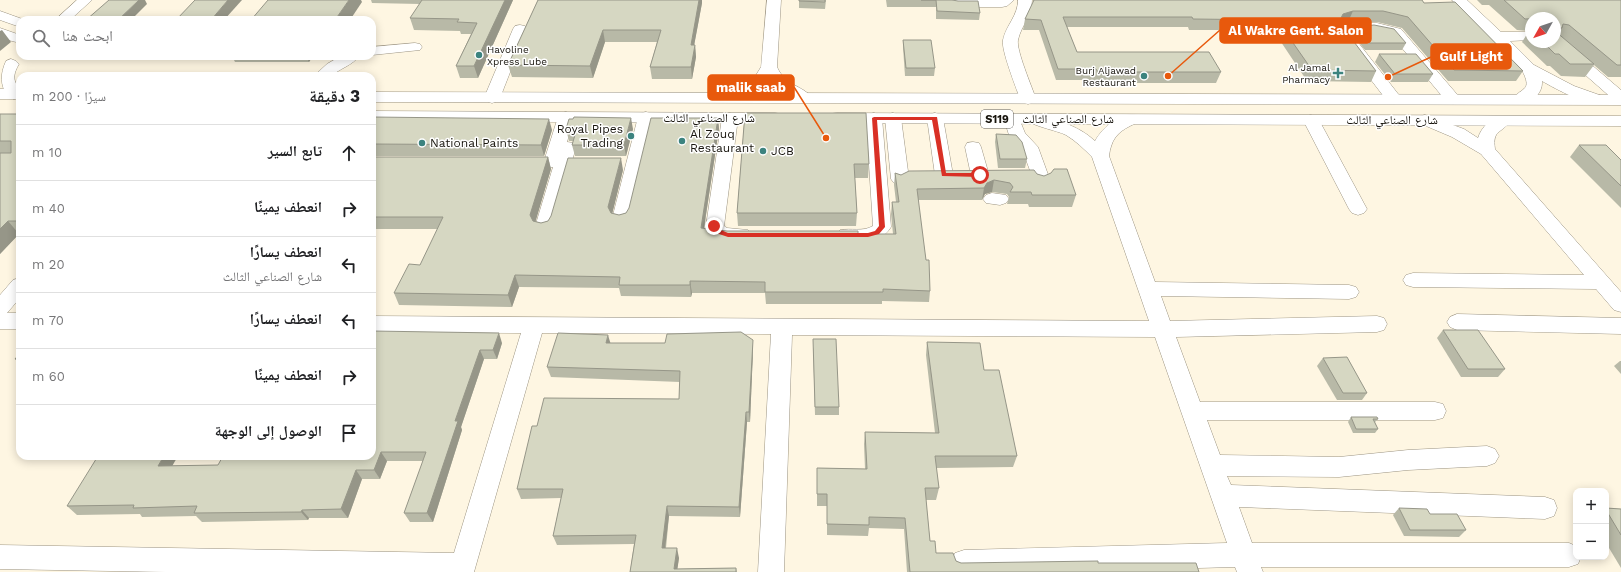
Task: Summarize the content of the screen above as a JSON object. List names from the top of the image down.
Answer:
{
  "streets": {
    "main road": ["شارع الصناعي الثالث", "S119"]
  },
  "places": {
    "other": [
      "Havoline Xpress Lube",
      "Burj Aljawad Restaurant",
      "Al Wakre Gent. Salon",
      "Gulf Light",
      "Royal Pipes Trading",
      "malik saab",
      "Al Zouq Restaurant",
      "National Paints",
      "JCB"
    ],
    "health": ["Al Jamal Pharmacy"]
  },
  "north": "bottom left",
  "page": {
    "search": "ابحث هنا",
    "heading": ["3 دقيقة", "سيرًا · 200 m"],
    "list": [
      ["تابع السير", "10 m"],
      ["انعطف يمينًا", "40 m"],
      ["انعطف يسارًا", "شارع الصناعي الثالث", "20 m"],
      ["انعطف يسارًا", "70 m"],
      ["انعطف يمينًا", "60 m"],
      "الوصول إلى الوجهة"
    ],
    "map_buttons": ["+", "−"]
  }
}
